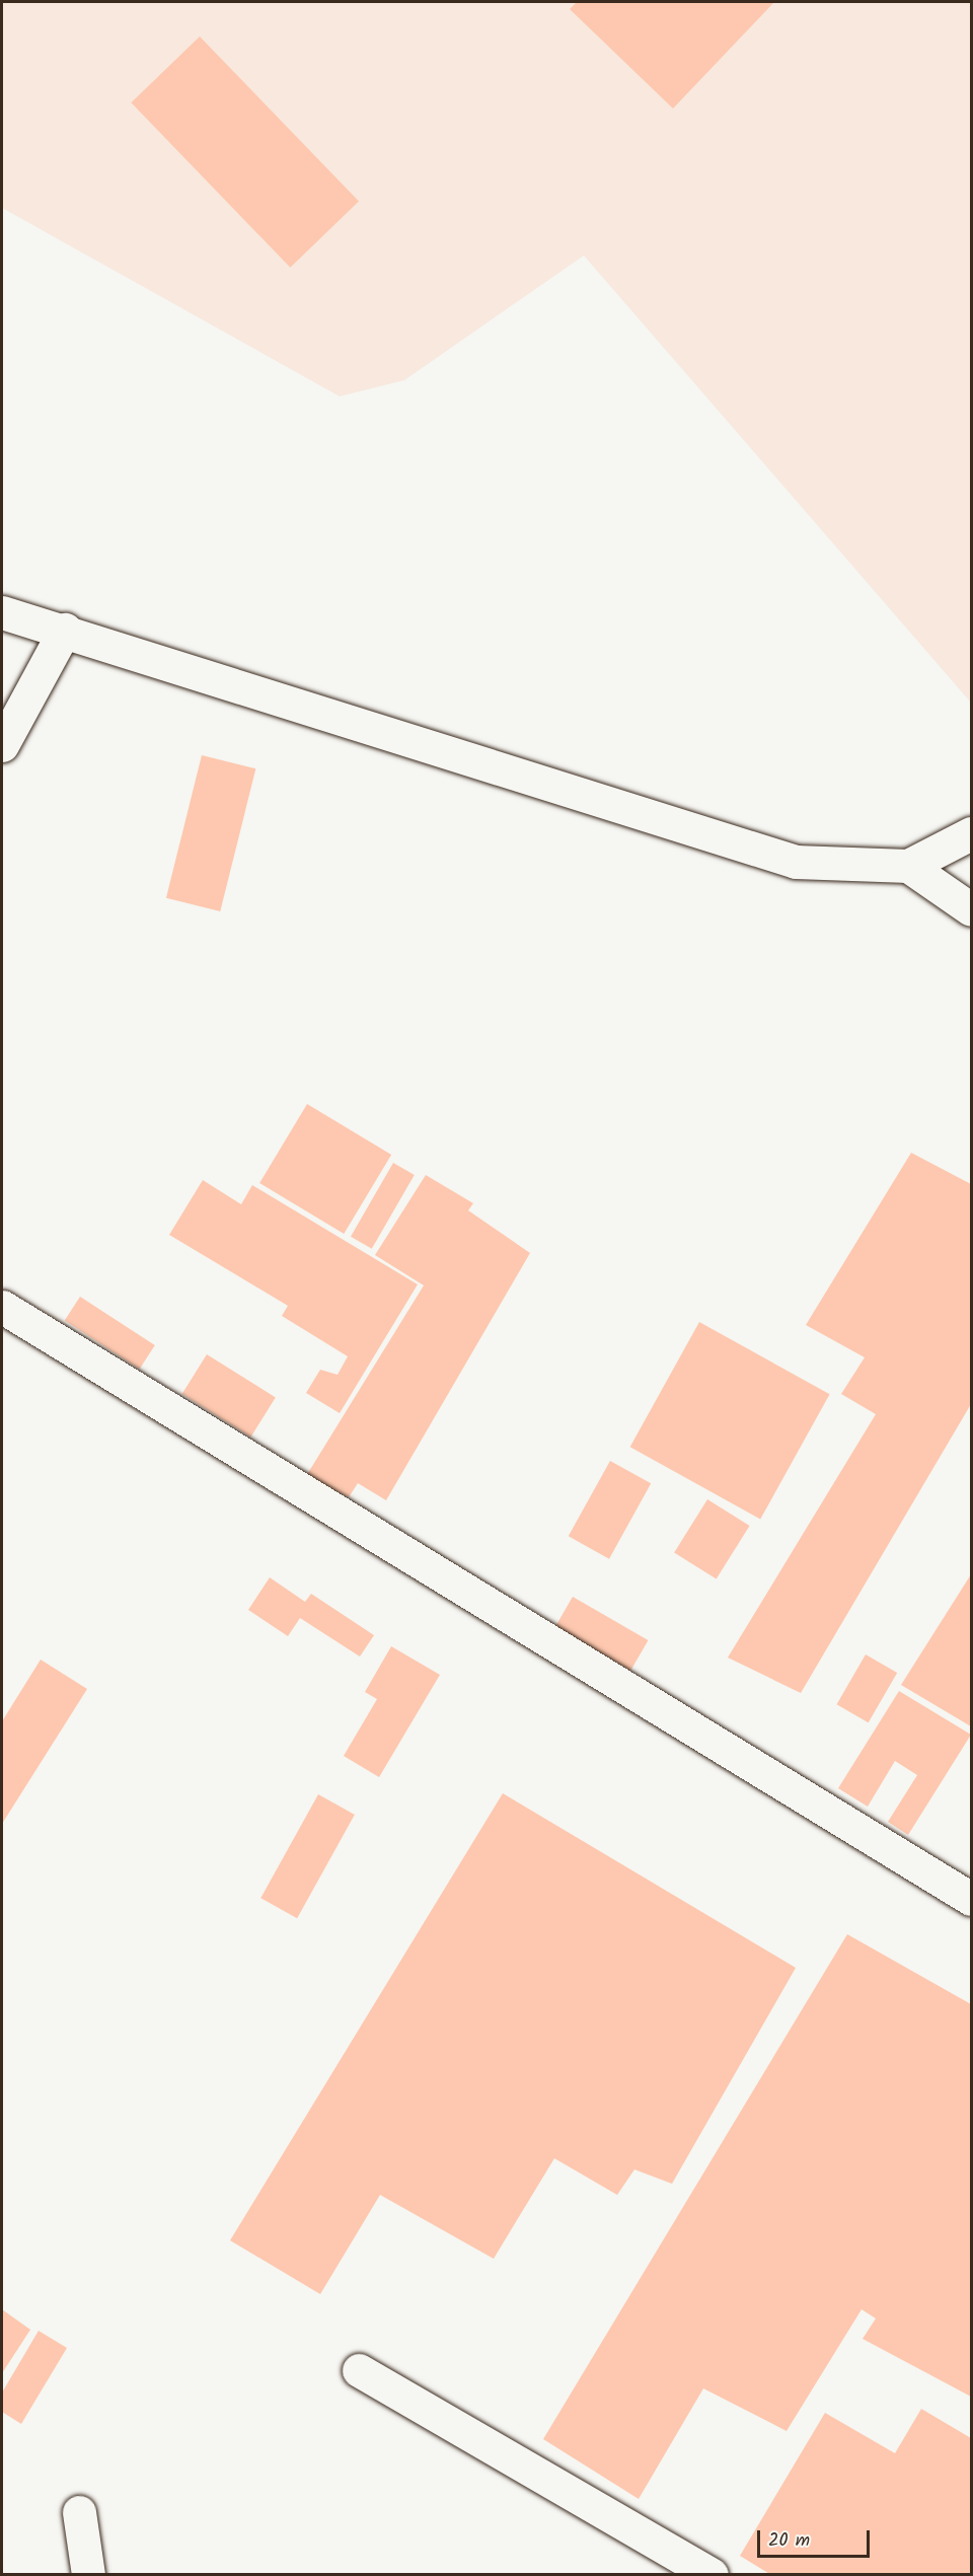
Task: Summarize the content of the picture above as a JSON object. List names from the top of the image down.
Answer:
{
  "scale_bar": "20 m"
}
